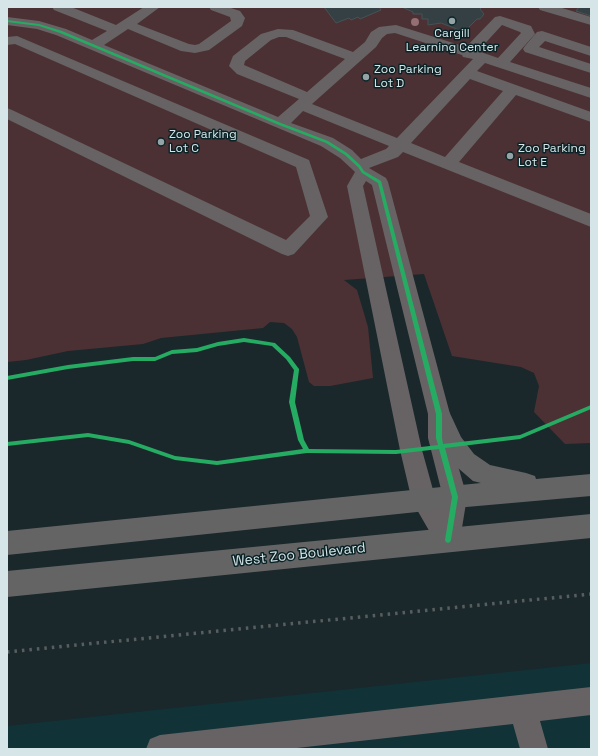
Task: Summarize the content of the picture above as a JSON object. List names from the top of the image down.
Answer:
{
  "streets": {
    "main road": ["West Zoo Boulevard"]
  },
  "places": [
    "Cargill Learning Center",
    "Zoo Parking Lot D",
    "Zoo Parking Lot C",
    "Zoo Parking Lot E"
  ]
}
